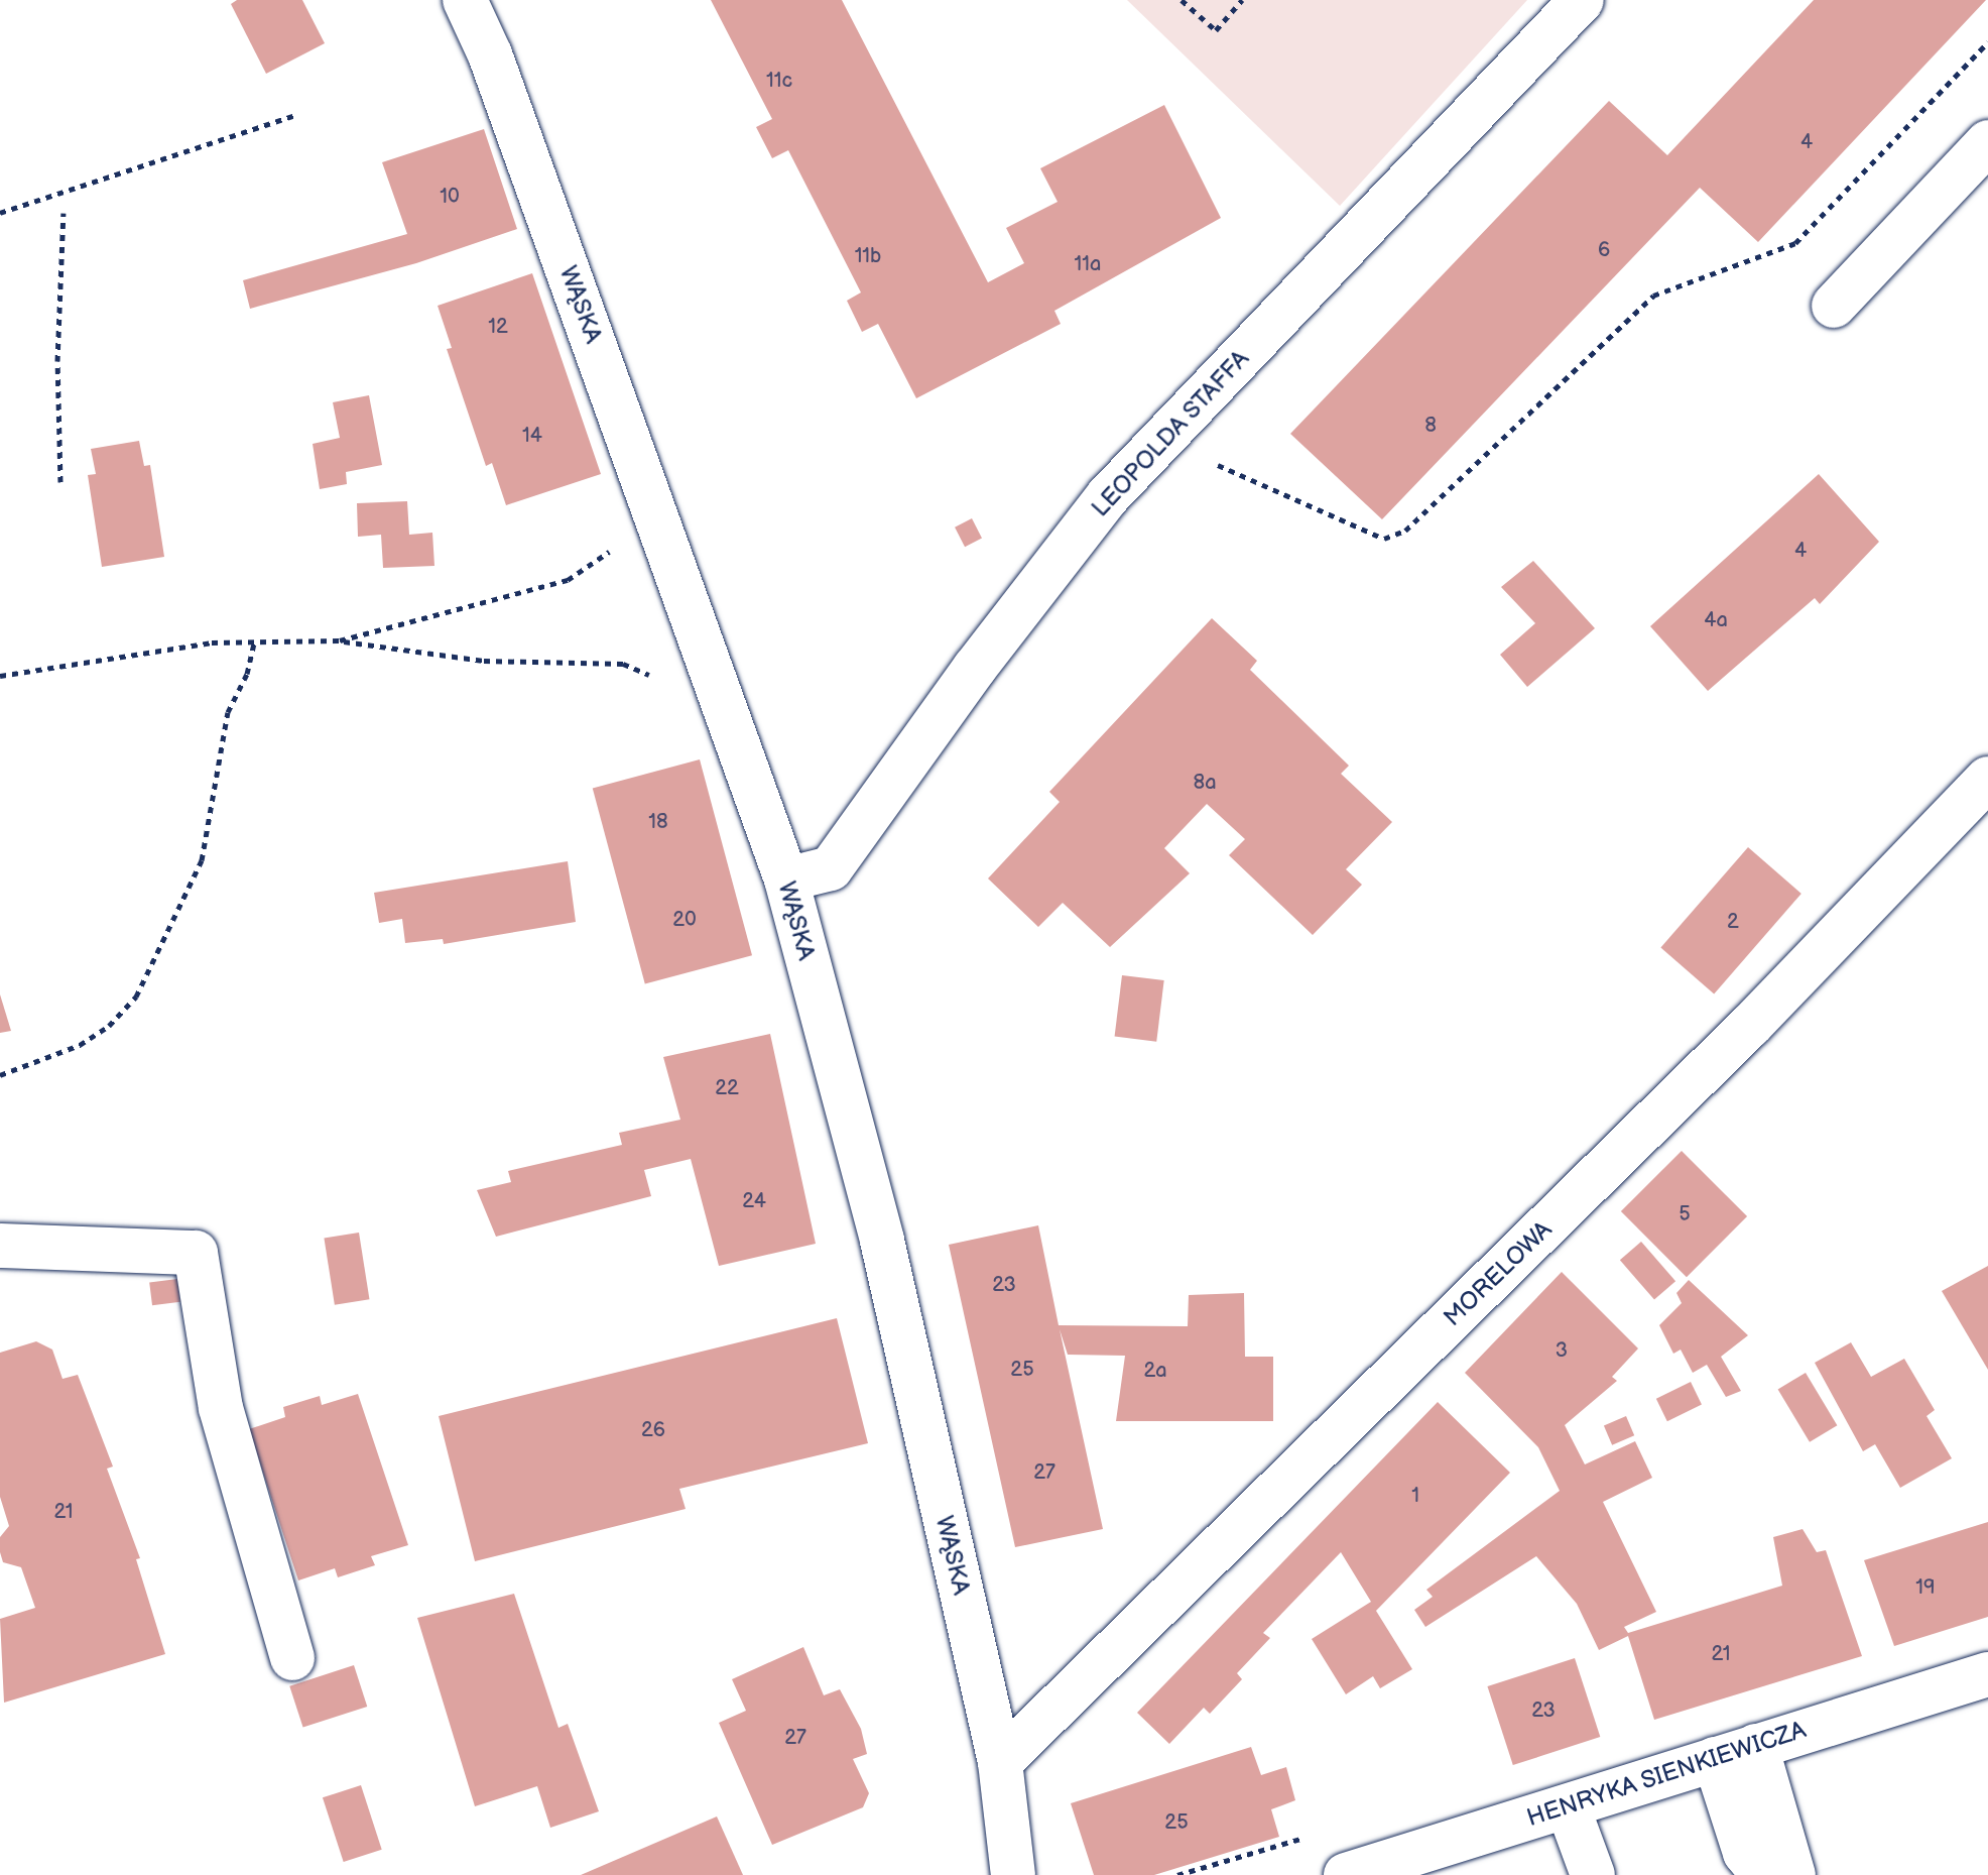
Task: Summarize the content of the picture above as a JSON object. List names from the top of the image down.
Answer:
{
  "streets": {
    "street": [
      "WĄSKA",
      "LEOPOLDA STAFFA",
      "MORELOWA",
      "HENRYKA SIENKIEWICZA"
    ]
  },
  "crossings": [
    ["WĄSKA", "LEOPOLDA STAFFA"],
    ["WĄSKA", "MORELOWA"]
  ],
  "house_numbers": [
    "11c",
    "4",
    "10",
    "6",
    "11b",
    "11a",
    "12",
    "8",
    "14",
    "4",
    "4a",
    "8a",
    "18",
    "20",
    "2",
    "22",
    "24",
    "5",
    "23",
    "3",
    "25",
    "2a",
    "26",
    "27",
    "1",
    "21",
    "19",
    "21",
    "23",
    "27",
    "25"
  ]
}
